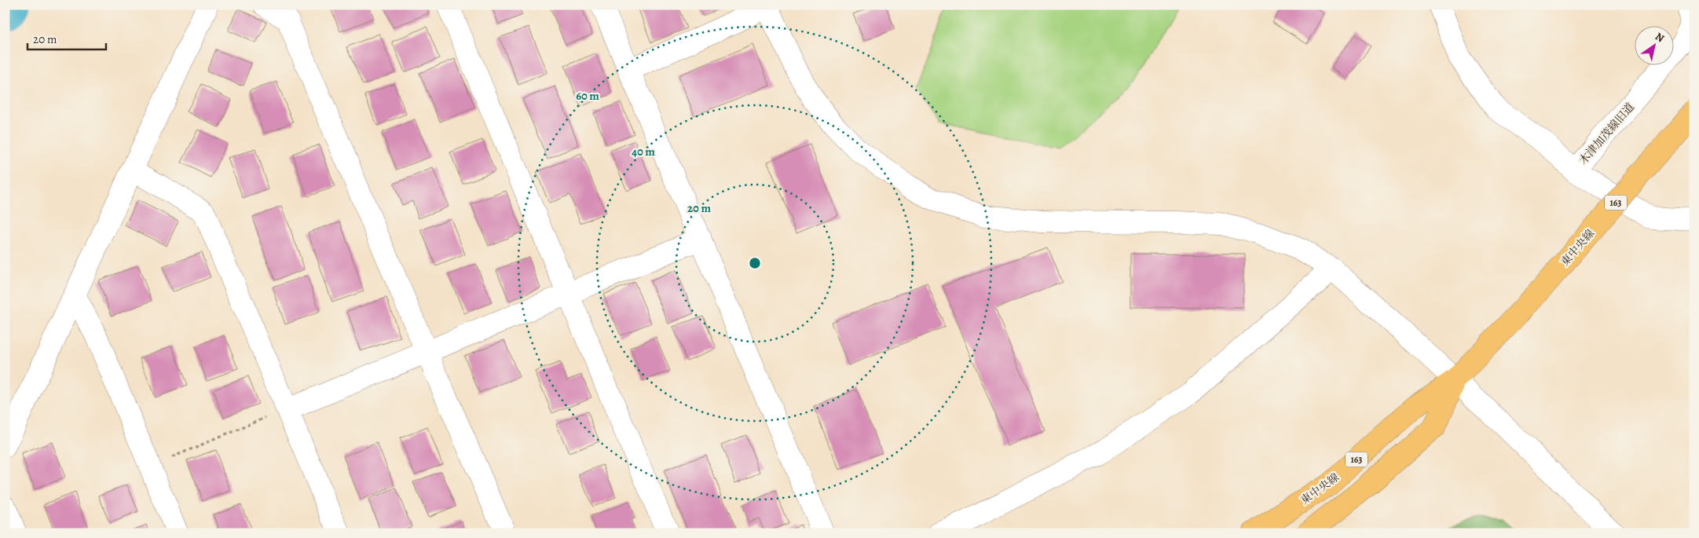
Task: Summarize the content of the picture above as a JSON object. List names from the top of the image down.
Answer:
{
  "streets": {
    "highway": ["163", "東中央線"],
    "street": ["木津加茂線旧道"]
  },
  "scale_bar": "20 m",
  "north": "top right",
  "rings": ["60 m", "40 m", "20 m"]
}
